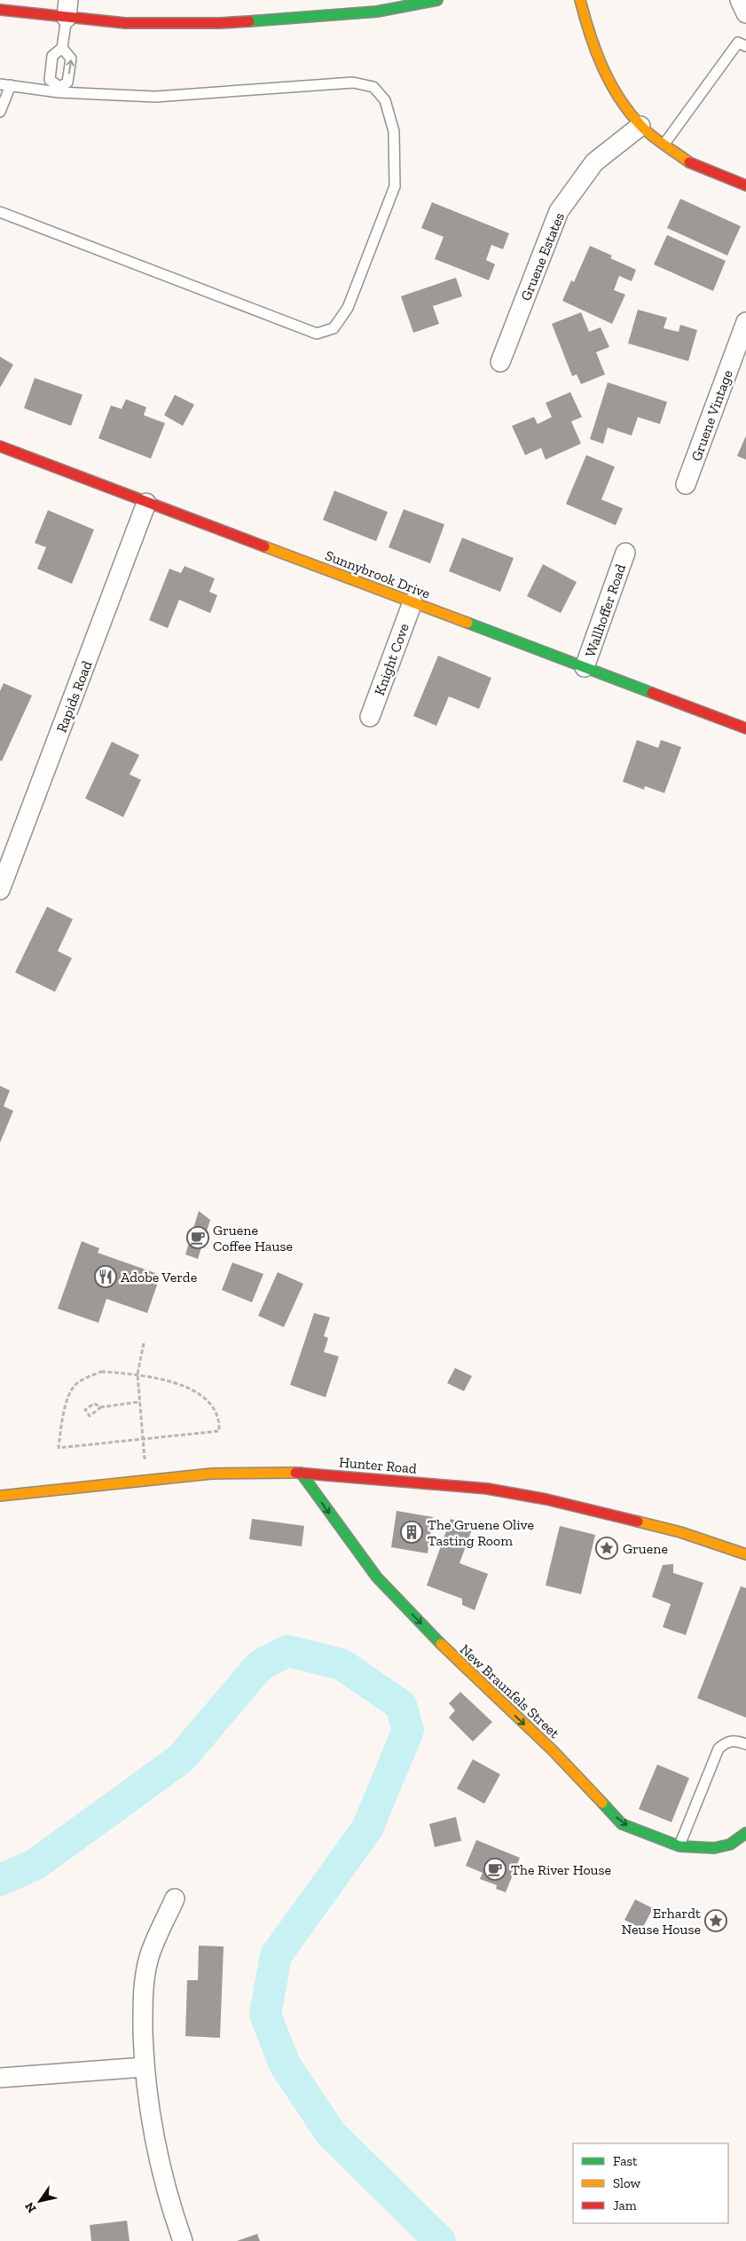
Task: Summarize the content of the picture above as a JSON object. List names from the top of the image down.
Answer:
{
  "streets": {
    "street": [
      "Gruene Estates",
      "Gruene Vintage",
      "Sunnybrook Drive",
      "Wallhoffer Road",
      "Knight Cove",
      "Rapids Road",
      "Hunter Road",
      "New Braunfels Street"
    ]
  },
  "crossings": [
    ["Sunnybrook Drive", "Wallhoffer Road"],
    ["Sunnybrook Drive", "Knight Cove"],
    ["Sunnybrook Drive", "Rapids Road"],
    ["Hunter Road", "New Braunfels Street"]
  ],
  "one_way": ["New Braunfels Street"],
  "places": {
    "cafe": ["Gruene Coffee Hause", "The River House"],
    "restaurant": ["Adobe Verde"],
    "building": ["The Gruene Olive Tasting Room"],
    "place": ["Gruene", "Erhardt Neuse House"]
  },
  "legend": ["Fast", "Slow", "Jam"],
  "north": "bottom left"
}
